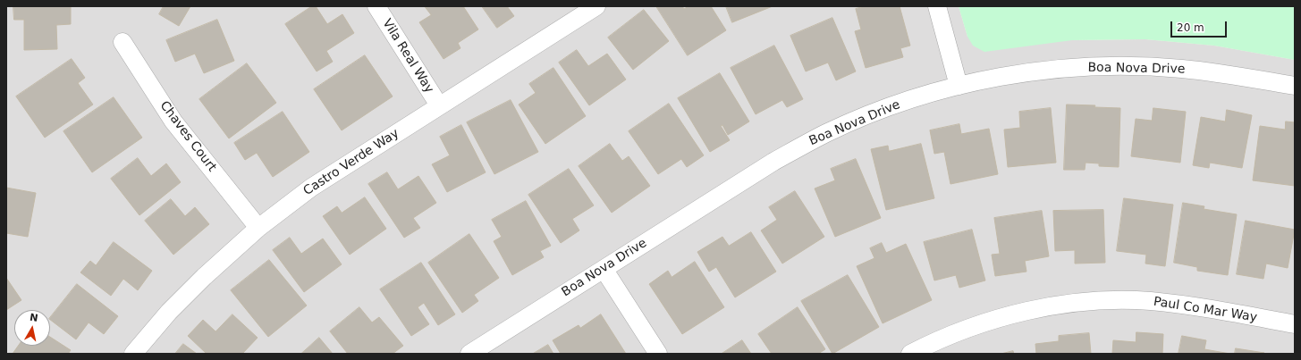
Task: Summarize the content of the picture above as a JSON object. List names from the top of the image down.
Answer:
{
  "streets": {
    "street": [
      "Vila Real Way",
      "Boa Nova Drive",
      "Chaves Court",
      "Castro Verde Way",
      "Paul Co Mar Way"
    ]
  },
  "crossings": [
    ["Vila Real Way", "Castro Verde Way"],
    ["Chaves Court", "Castro Verde Way"]
  ],
  "scale_bar": "20 m",
  "north": "top"
}
